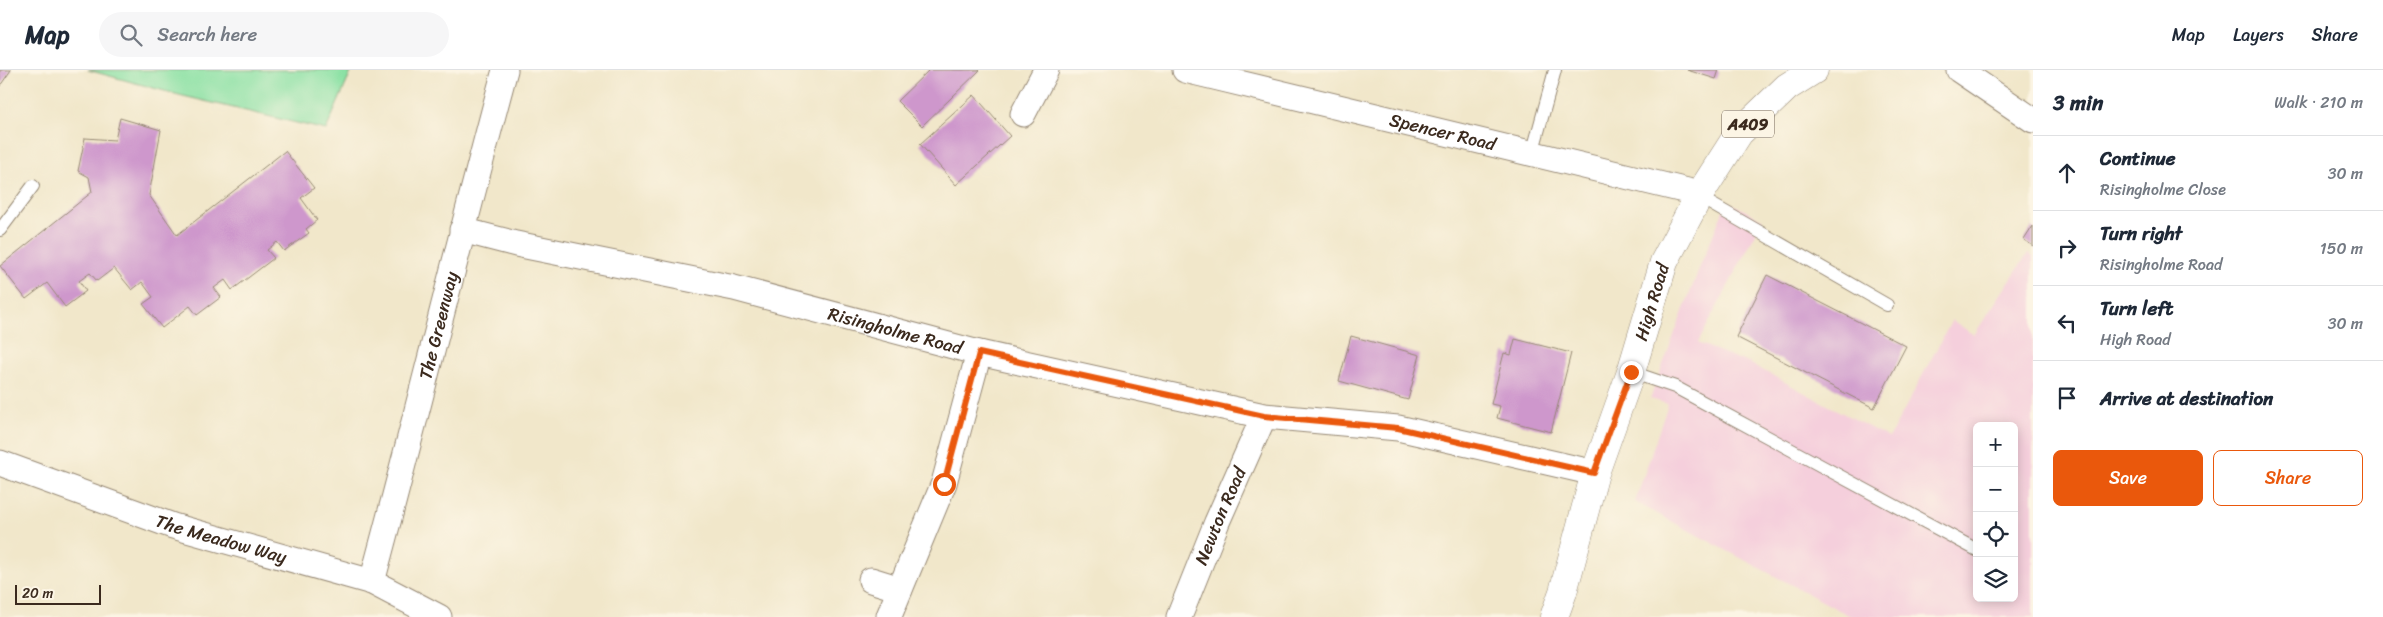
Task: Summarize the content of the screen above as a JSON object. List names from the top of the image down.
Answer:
{
  "streets": {
    "main road": ["A409", "High Road"],
    "street": [
      "Spencer Road",
      "The Greenway",
      "Risingholme Road",
      "Newton Road",
      "The Meadow Way"
    ]
  },
  "crossings": [
    ["A409", "Spencer Road"],
    ["A409", "High Road"],
    ["Spencer Road", "High Road"],
    ["High Road", "Risingholme Road"],
    ["The Greenway", "Risingholme Road"],
    ["The Greenway", "The Meadow Way"],
    ["Risingholme Road", "Newton Road"]
  ],
  "scale_bar": "20 m",
  "page": {
    "header": "Map",
    "search": "Search here",
    "nav": ["Map", "Layers", "Share"],
    "heading": ["3 min", "Walk · 210 m"],
    "list": [
      ["Continue", "Risingholme Close", "30 m"],
      ["Turn right", "Risingholme Road", "150 m"],
      ["Turn left", "High Road", "30 m"],
      "Arrive at destination"
    ],
    "map_buttons": ["+", "−"],
    "buttons": ["Save", "Share"],
    "scale": "20 m"
  }
}
